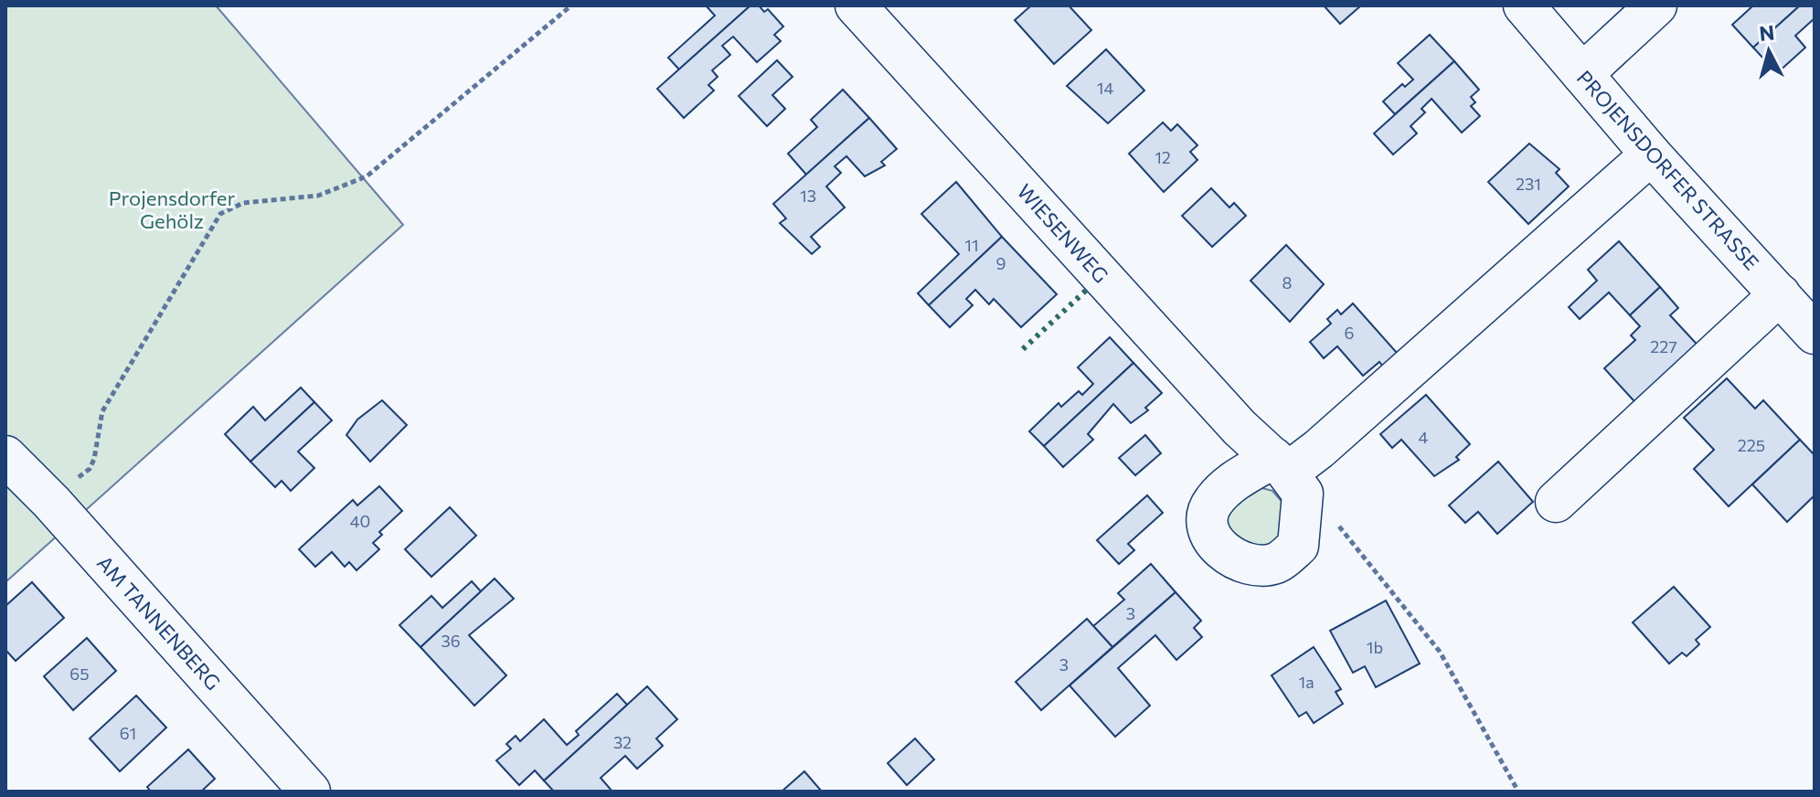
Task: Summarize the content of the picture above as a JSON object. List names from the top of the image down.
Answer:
{
  "streets": {
    "street": ["PROJENSDORFER STRASSE", "WIESENWEG", "AM TANNENBERG"]
  },
  "parks": ["Projensdorfer Gehölz"],
  "house_numbers": [
    "14",
    "12",
    "231",
    "13",
    "11",
    "9",
    "8",
    "6",
    "227",
    "4",
    "225",
    "40",
    "3",
    "36",
    "1b",
    "3",
    "65",
    "1a",
    "61",
    "32"
  ],
  "north": "top"
}
